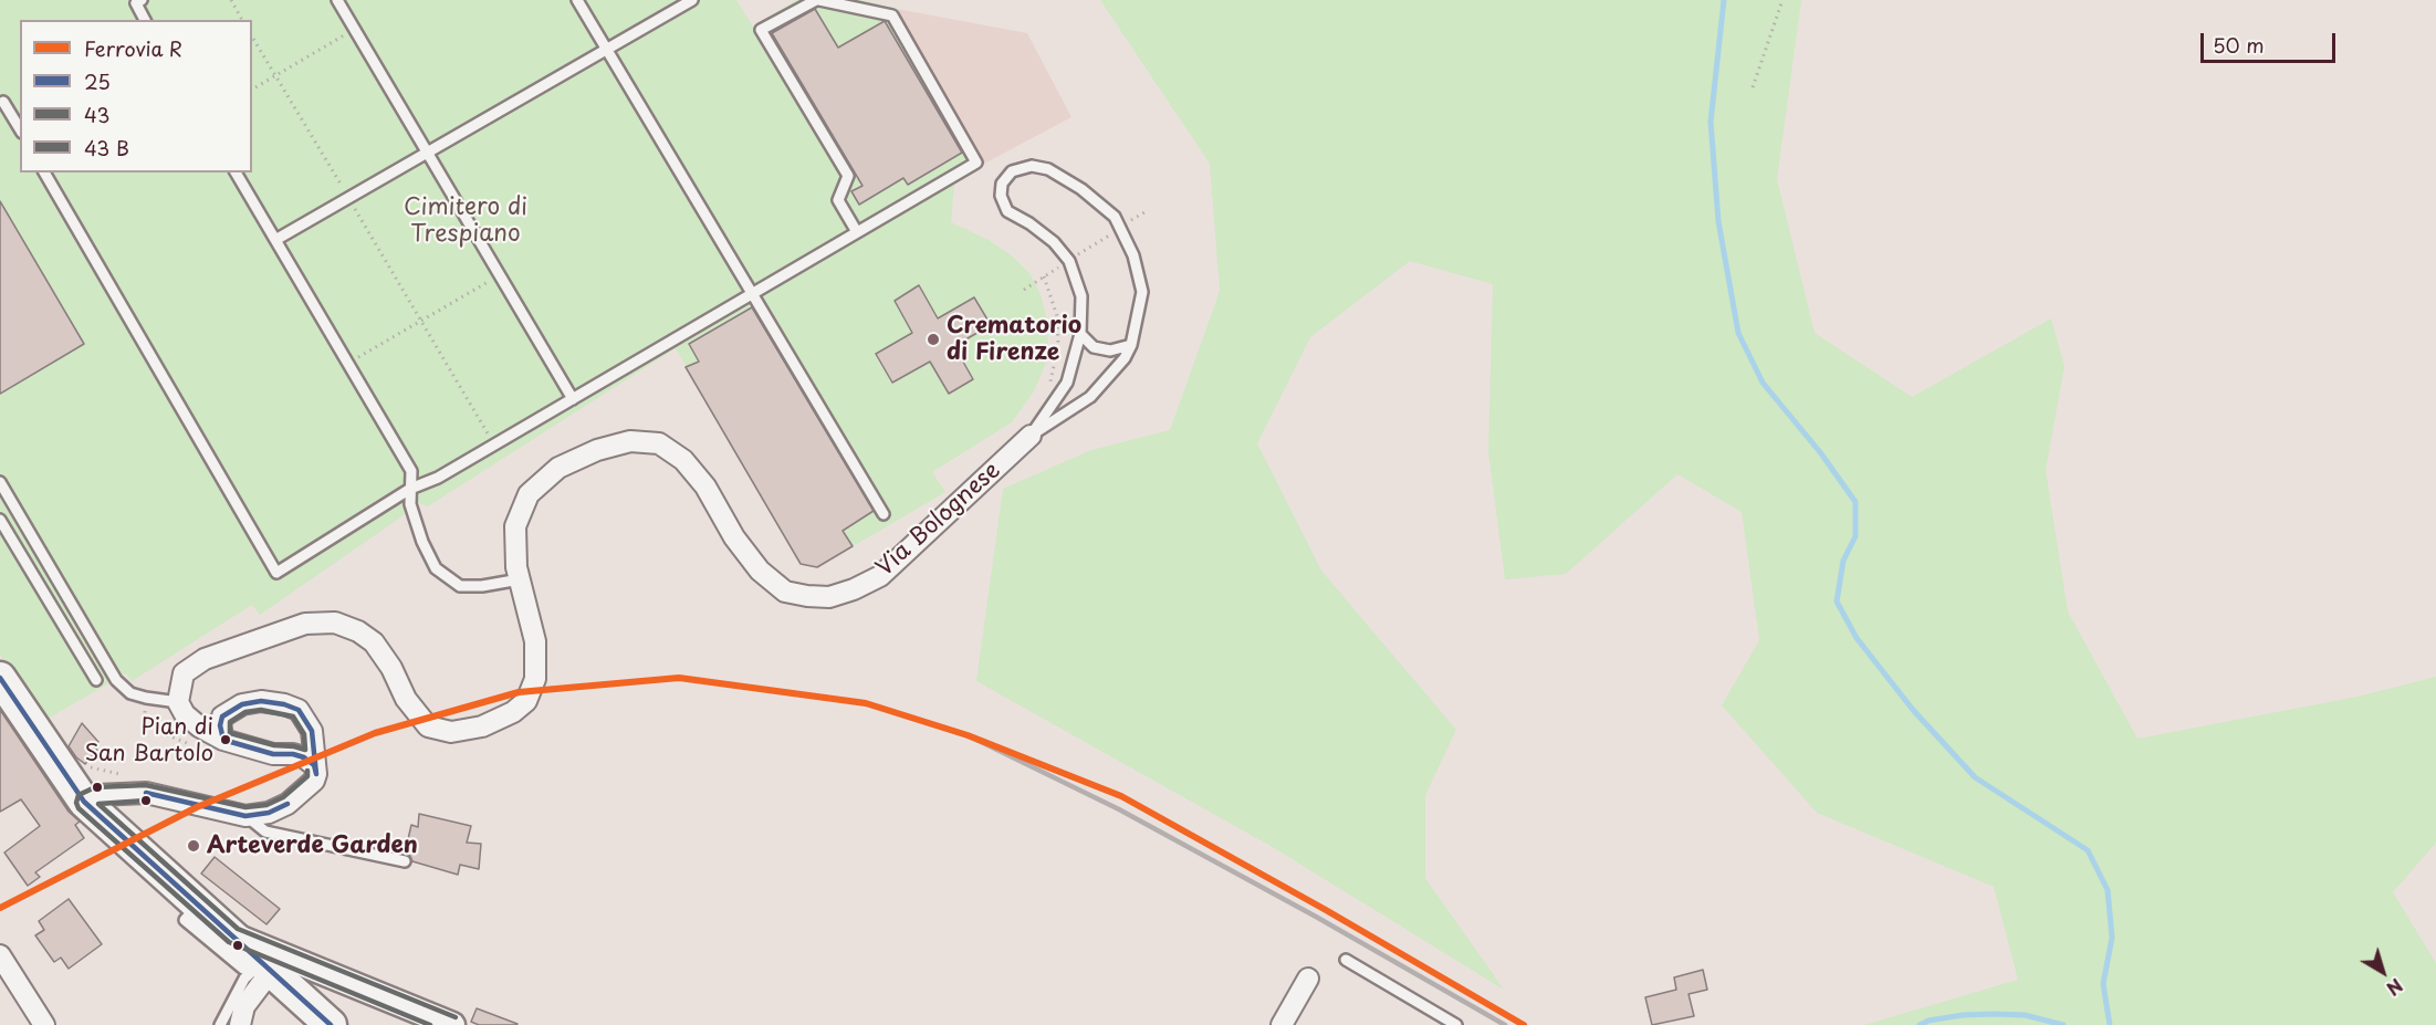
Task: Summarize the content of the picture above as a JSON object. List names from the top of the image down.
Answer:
{
  "streets": {
    "street": ["Via Bolognese"]
  },
  "parks": ["Cimitero di Trespiano"],
  "places": ["Crematorio di Firenze", "Pian di San Bartolo", "Arteverde Garden"],
  "lines": ["rail line R", "transit line 25", "transit line 43"],
  "legend": [
    "Ferrovia R",
    "25",
    "43",
    "43 B"
  ],
  "scale_bar": "50 m",
  "north": "bottom right"
}
